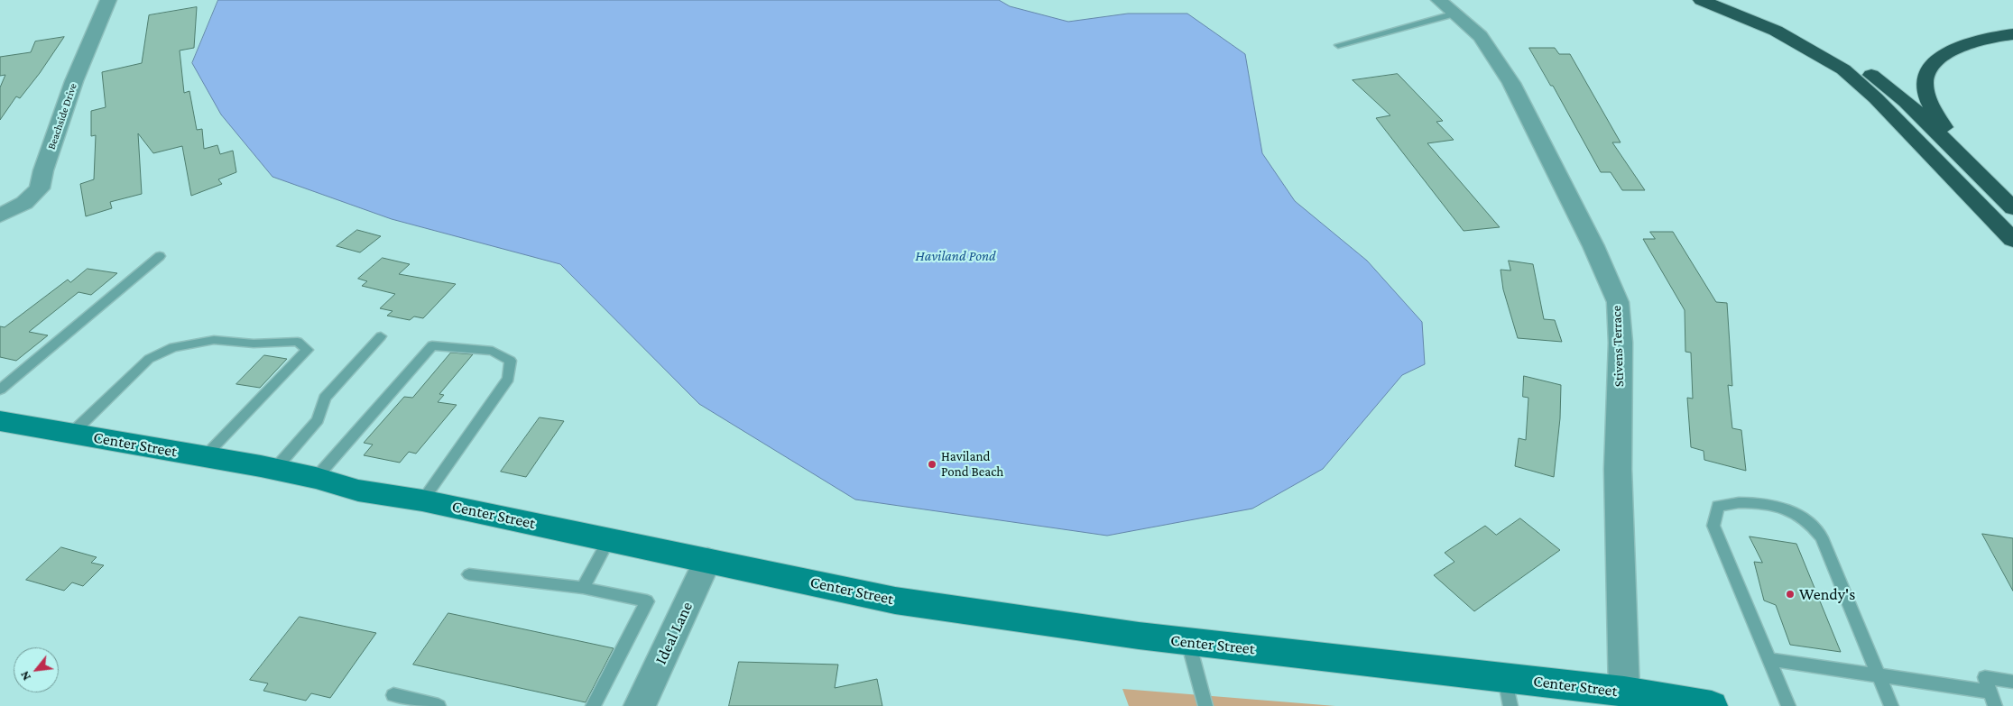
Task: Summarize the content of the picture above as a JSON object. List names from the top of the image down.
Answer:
{
  "streets": {
    "main road": ["Center Street"],
    "street": ["Beachside Drive", "Stivens Terrace", "Ideal Lane"]
  },
  "crossings": [
    ["Stivens Terrace", "Center Street"],
    ["Center Street", "Ideal Lane"]
  ],
  "water": ["Haviland Pond"],
  "places": ["Haviland Pond Beach", "Wendy's"],
  "north": "bottom left"
}
